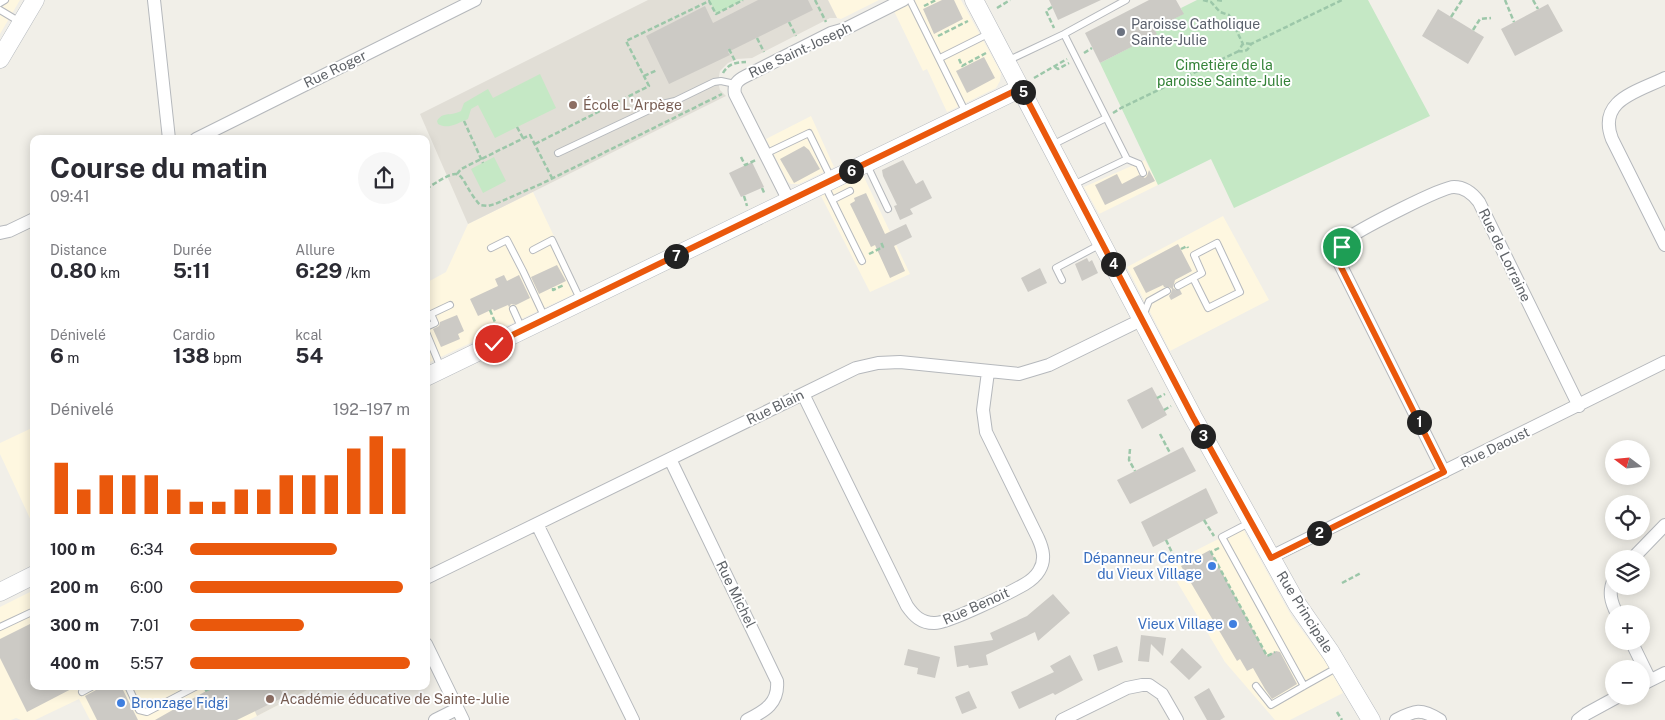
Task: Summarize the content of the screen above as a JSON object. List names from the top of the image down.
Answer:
{
  "streets": {
    "street": [
      "Rue Saint-Joseph",
      "Rue Roger",
      "Rue de Lorraine",
      "Rue Blain",
      "Rue Daoust",
      "Rue Michel",
      "Rue Benoit",
      "Rue Principale"
    ]
  },
  "crossings": [
    ["Rue de Lorraine", "Rue Daoust"],
    ["Rue Blain", "Rue Michel"],
    ["Rue Blain", "Rue Benoit"],
    ["Rue Blain", "Rue Principale"],
    ["Rue Daoust", "Rue Principale"]
  ],
  "parks": ["Cimetière de la paroisse Sainte-Julie"],
  "places": [
    "Paroisse Catholique Sainte-Julie",
    "École L'Arpège",
    "Dépanneur Centre du Vieux Village",
    "Vieux Village",
    "Académie éducative de Sainte-Julie",
    "Bronzage Fidgi"
  ],
  "north": "left",
  "page": {
    "pins": [
      "5",
      "6",
      "7",
      "4",
      "1",
      "3",
      "2"
    ],
    "heading": ["Course du matin", "09:41"],
    "stats": [
      ["Distance", "0.80 km"],
      ["Durée", "5:11"],
      ["Allure", "6:29 /km"],
      ["Dénivelé", "6 m"],
      ["Cardio", "138 bpm"],
      ["kcal", "54"]
    ],
    "chart": ["Dénivelé", "192–197 m"],
    "map_buttons": ["+", "−"],
    "list": [
      {
        "name": "100 m",
        "note": "6:34"
      },
      {
        "name": "200 m",
        "note": "6:00"
      },
      {
        "name": "300 m",
        "note": "7:01"
      },
      {
        "name": "400 m",
        "note": "5:57"
      }
    ]
  }
}
